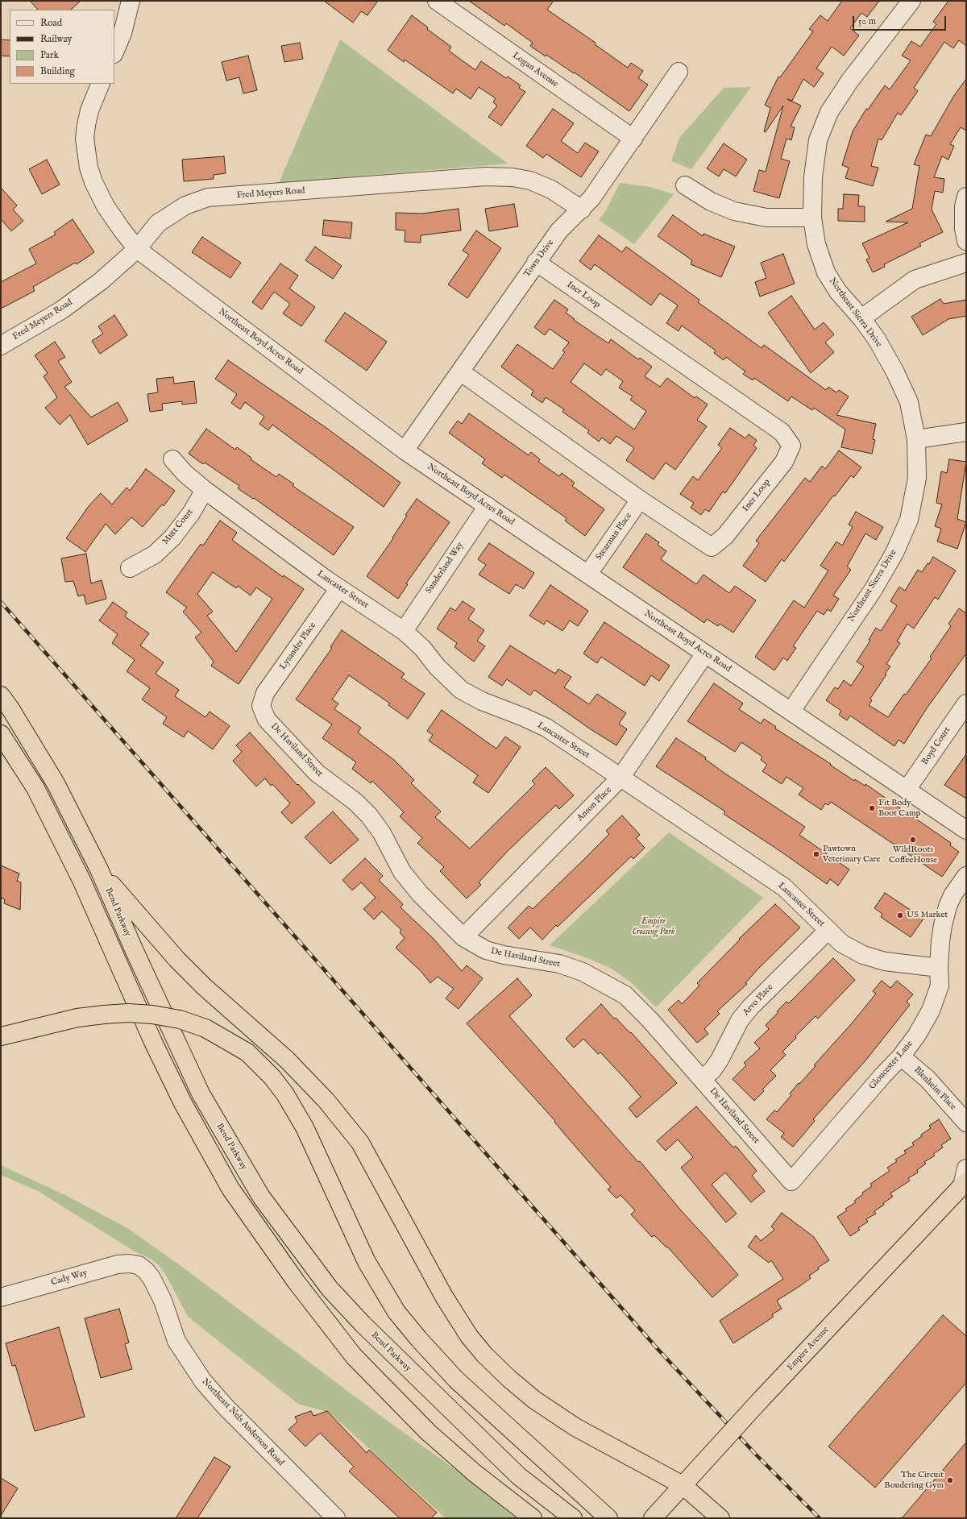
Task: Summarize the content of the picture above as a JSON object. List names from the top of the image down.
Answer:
{
  "streets": {
    "highway": ["Bend Parkway", "Empire Avenue"],
    "street": [
      "Logan Avenue",
      "Fred Meyers Road",
      "Town Drive",
      "Iner Loop",
      "Northeast Sierra Drive",
      "Northeast Boyd Acres Road",
      "Mutt Court",
      "Stearman Place",
      "Sunderland Way",
      "Lancaster Street",
      "Lysander Place",
      "Boyd Court",
      "De Haviland Street",
      "Anson Place",
      "Arvo Place",
      "Gloucester Lane",
      "Blenheim Place",
      "Cady Way",
      "Northeast Nels Anderson Road"
    ]
  },
  "crossings": [
    ["Logan Avenue", "Town Drive"],
    ["Fred Meyers Road", "Town Drive"],
    ["Fred Meyers Road", "Northeast Boyd Acres Road"],
    ["Town Drive", "Iner Loop"],
    ["Town Drive", "Northeast Boyd Acres Road"],
    ["Iner Loop", "Stearman Place"],
    ["Northeast Sierra Drive", "Northeast Boyd Acres Road"],
    ["Northeast Boyd Acres Road", "Stearman Place"],
    ["Northeast Boyd Acres Road", "Sunderland Way"],
    ["Northeast Boyd Acres Road", "Boyd Court"],
    ["Northeast Boyd Acres Road", "Anson Place"],
    ["Mutt Court", "Lancaster Street"],
    ["Sunderland Way", "Lancaster Street"],
    ["Lancaster Street", "Lysander Place"],
    ["Lancaster Street", "Anson Place"],
    ["Lancaster Street", "Arvo Place"],
    ["Lancaster Street", "Gloucester Lane"],
    ["Lysander Place", "De Haviland Street"],
    ["De Haviland Street", "Anson Place"],
    ["De Haviland Street", "Arvo Place"],
    ["De Haviland Street", "Gloucester Lane"],
    ["Gloucester Lane", "Blenheim Place"],
    ["Cady Way", "Northeast Nels Anderson Road"]
  ],
  "parks": ["Empire Crossing Park"],
  "places": [
    "Fit Body Boot Camp",
    "WildRoots CoffeeHouse",
    "Pawtown Veterinary Care",
    "US Market",
    "The Circuit Boudering Gym"
  ],
  "legend": [
    "Road",
    "Railway",
    "Park",
    "Building"
  ],
  "scale_bar": "50 m"
}
